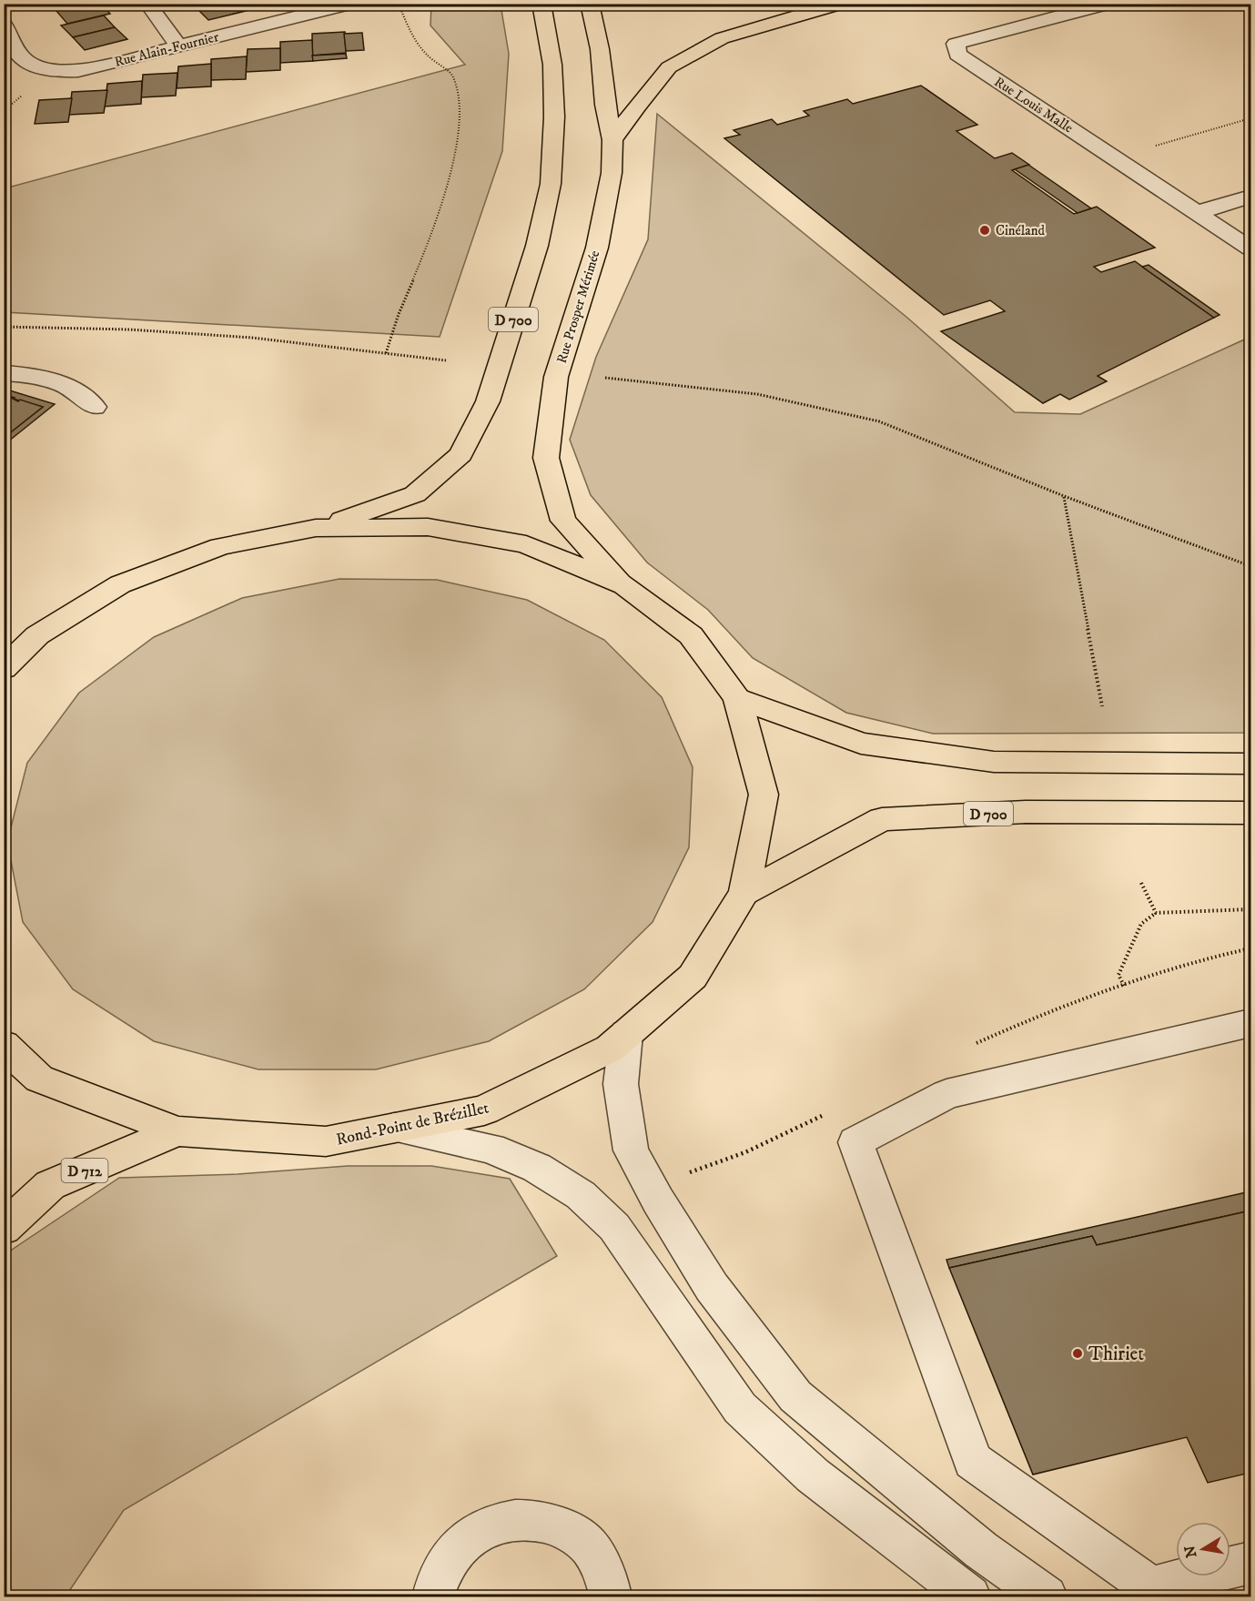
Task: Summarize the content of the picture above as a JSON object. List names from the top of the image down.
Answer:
{
  "streets": {
    "main road": [
      "Rue Prosper Mérimée",
      "D 700",
      "Rond-Point de Brézillet",
      "D 712"
    ],
    "street": ["Rue Alain-Fournier", "Rue Louis Malle"]
  },
  "crossings": [
    ["Rue Prosper Mérimée", "Rond-Point de Brézillet"],
    ["D 700", "Rond-Point de Brézillet"],
    ["Rond-Point de Brézillet", "D 712"]
  ],
  "places": ["Cinéland", "Thiriet"],
  "north": "left"
}
